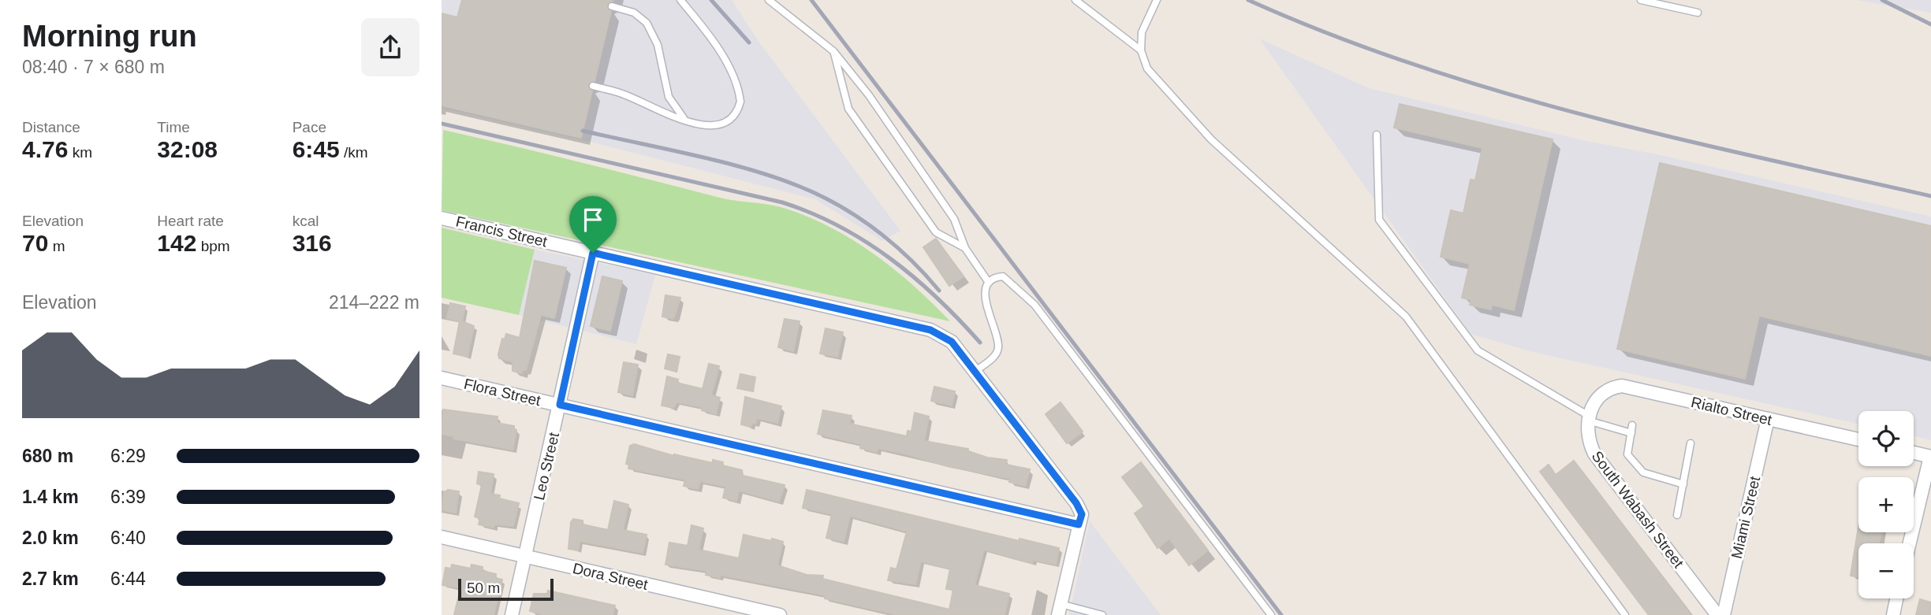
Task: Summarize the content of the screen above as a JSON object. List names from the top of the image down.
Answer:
{
  "streets": {
    "street": [
      "Francis Street",
      "Flora Street",
      "Rialto Street",
      "Leo Street",
      "South Wabash Street",
      "Miami Street",
      "Dora Street"
    ]
  },
  "crossings": [
    ["Francis Street", "Leo Street"],
    ["Flora Street", "Leo Street"],
    ["Rialto Street", "South Wabash Street"],
    ["Rialto Street", "Miami Street"],
    ["Leo Street", "Dora Street"]
  ],
  "scale_bar": "50 m",
  "page": {
    "heading": ["Morning run", "08:40 · 7 × 680 m"],
    "stats": [
      ["Distance", "4.76 km"],
      ["Time", "32:08"],
      ["Pace", "6:45 /km"],
      ["Elevation", "70 m"],
      ["Heart rate", "142 bpm"],
      ["kcal", "316"]
    ],
    "chart": ["Elevation", "214–222 m"],
    "map_buttons": ["+", "−"],
    "list": [
      {
        "name": "680 m",
        "note": "6:29"
      },
      {
        "name": "1.4 km",
        "note": "6:39"
      },
      {
        "name": "2.0 km",
        "note": "6:40"
      },
      {
        "name": "2.7 km",
        "note": "6:44"
      }
    ],
    "scale": "50 m"
  }
}
